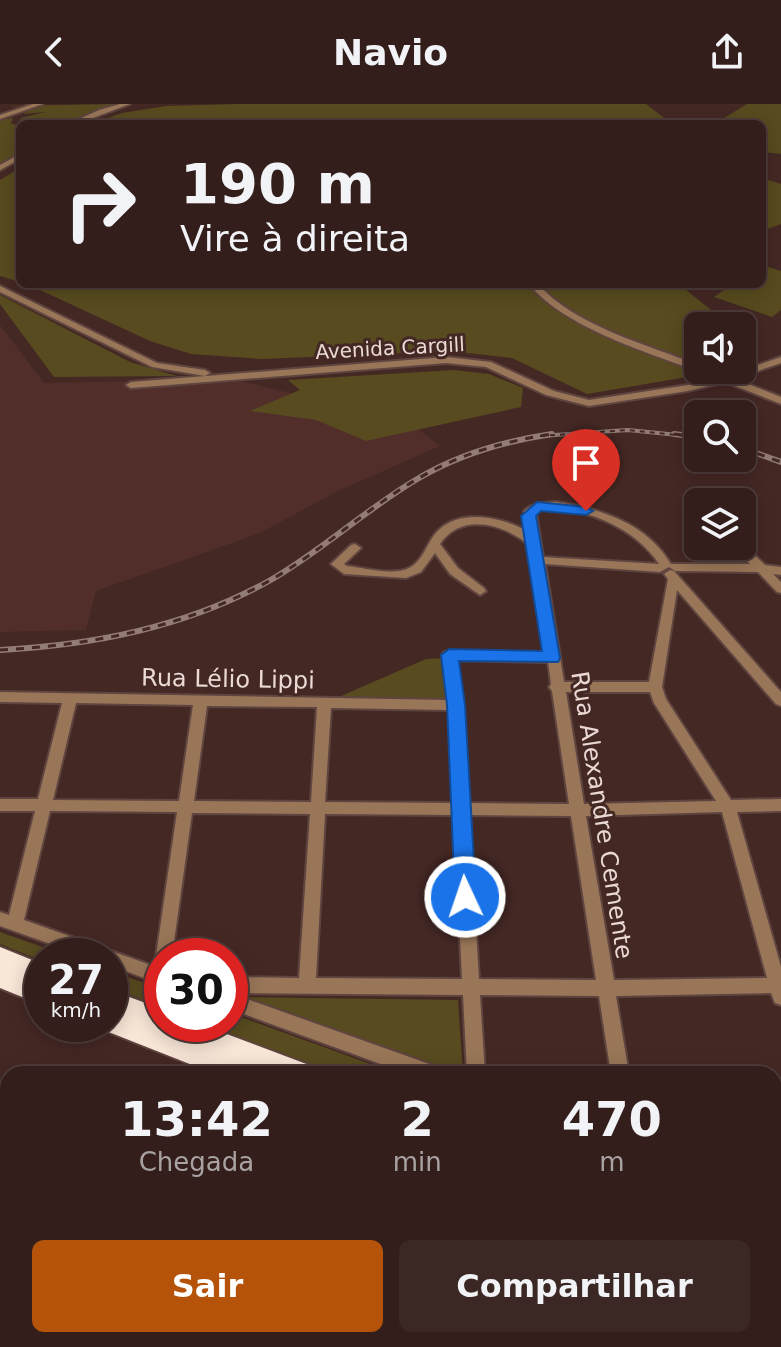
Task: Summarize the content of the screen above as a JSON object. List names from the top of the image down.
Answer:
{
  "streets": {
    "street": ["Avenida Cargill", "Rua Lélio Lippi", "Rua Alexandre Cemente"]
  },
  "page": {
    "header": "Navio",
    "turn": ["190 m", "Vire à direita"],
    "speed": "27 km/h",
    "limit": "30",
    "eta": [
      "13:42",
      "Chegada",
      "2",
      "min",
      "470",
      "m"
    ],
    "buttons": ["Sair", "Compartilhar"]
  }
}
